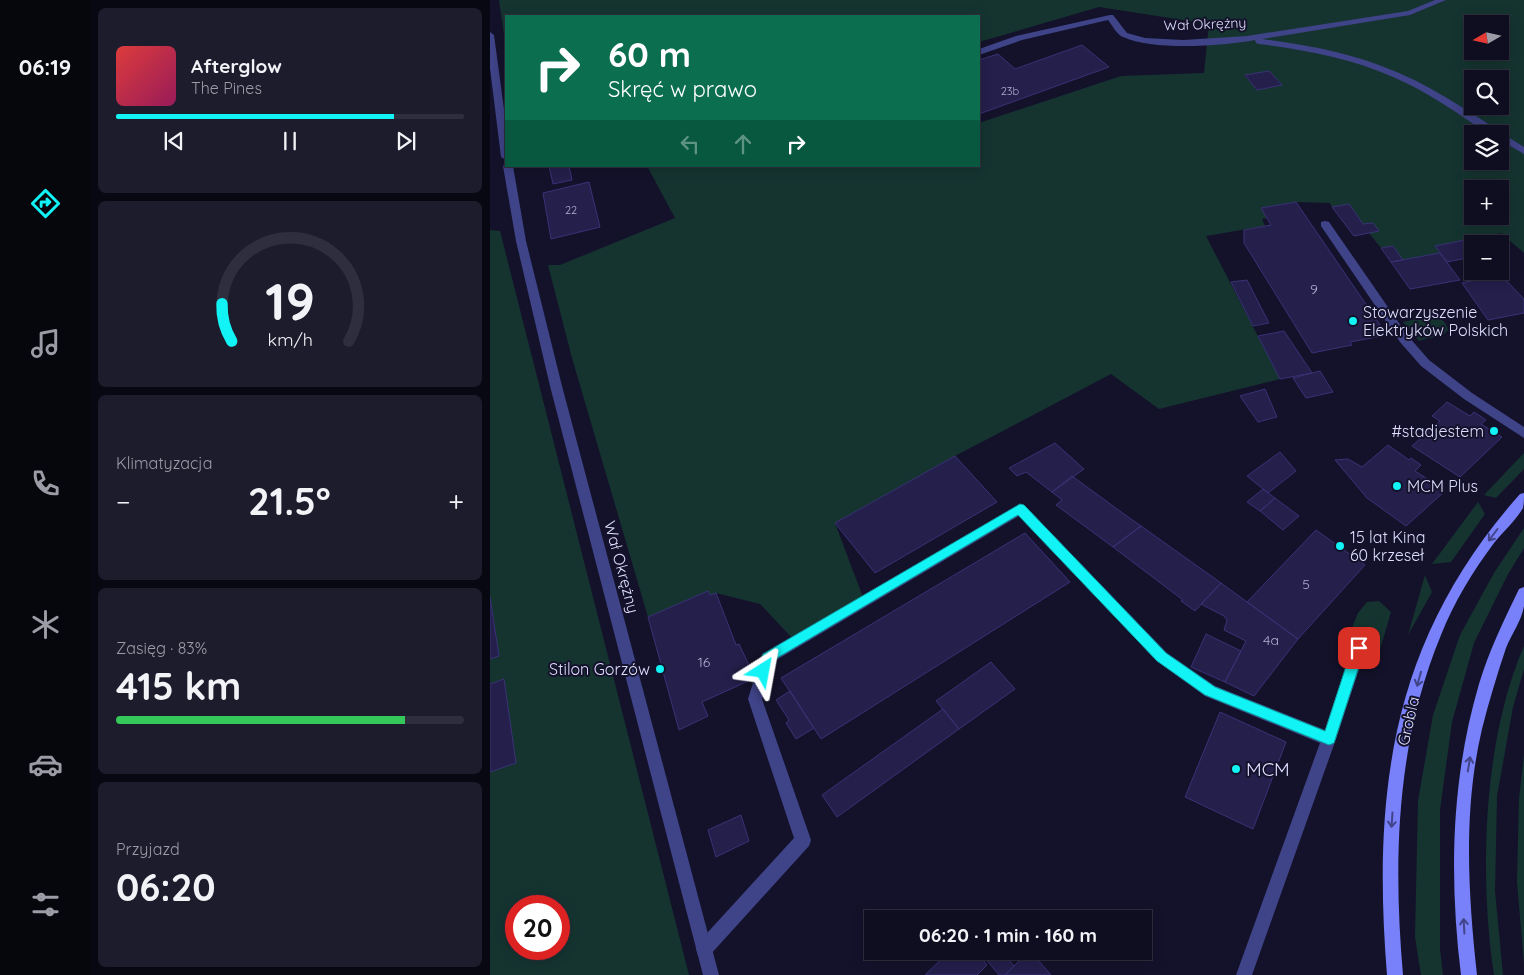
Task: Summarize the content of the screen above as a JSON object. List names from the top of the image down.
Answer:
{
  "streets": {
    "main road": ["Grobla"],
    "street": ["Wał Okrężny"]
  },
  "places": [
    "Stowarzyszenie Elektryków Polskich",
    "#stadjestem",
    "MCM Plus",
    "15 lat Kina 60 krzeseł",
    "Stilon Gorzów",
    "MCM"
  ],
  "house_numbers": [
    "23b",
    "22",
    "9",
    "5",
    "4a",
    "16"
  ],
  "north": "left",
  "page": {
    "tabs": "06:19",
    "map_buttons": ["+", "−"],
    "turn": ["60 m", "Skręć w prawo"],
    "song": ["Afterglow", "The Pines"],
    "tile": [
      "Klimatyzacja",
      ["Zasięg · 83%", "415 km"],
      ["Przyjazd", "06:20"]
    ],
    "heat": ["−", "21.5°", "+"],
    "limit": "20",
    "trip": "06:20 · 1 min · 160 m",
    "gauge": ["19", "km/h"]
  }
}
